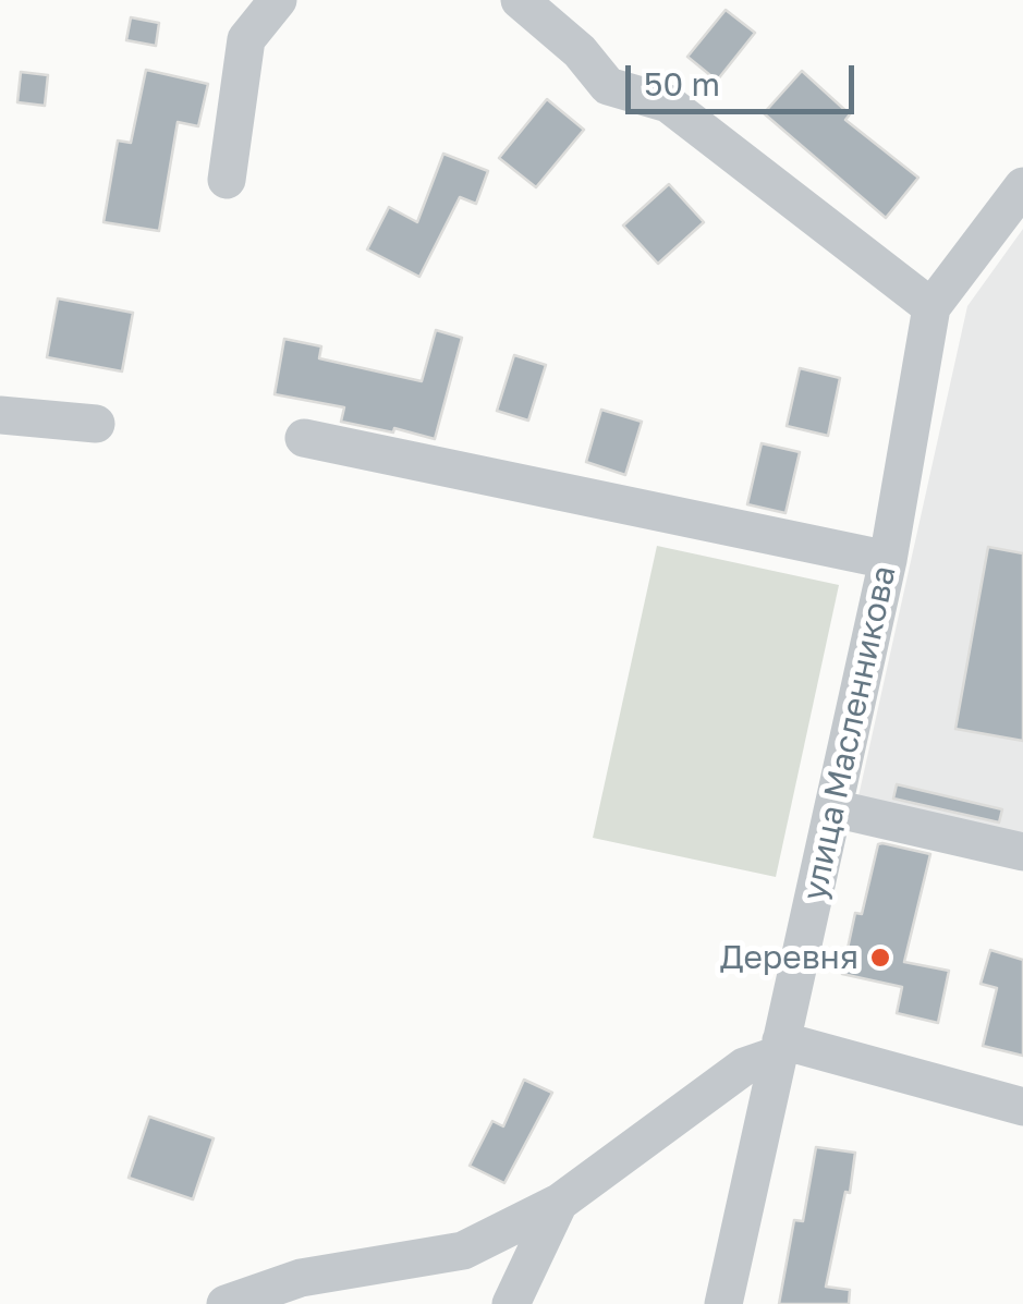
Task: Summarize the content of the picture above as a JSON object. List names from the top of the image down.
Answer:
{
  "streets": {
    "street": ["улица Масленникова"]
  },
  "places": ["Деревня"],
  "scale_bar": "50 m"
}
